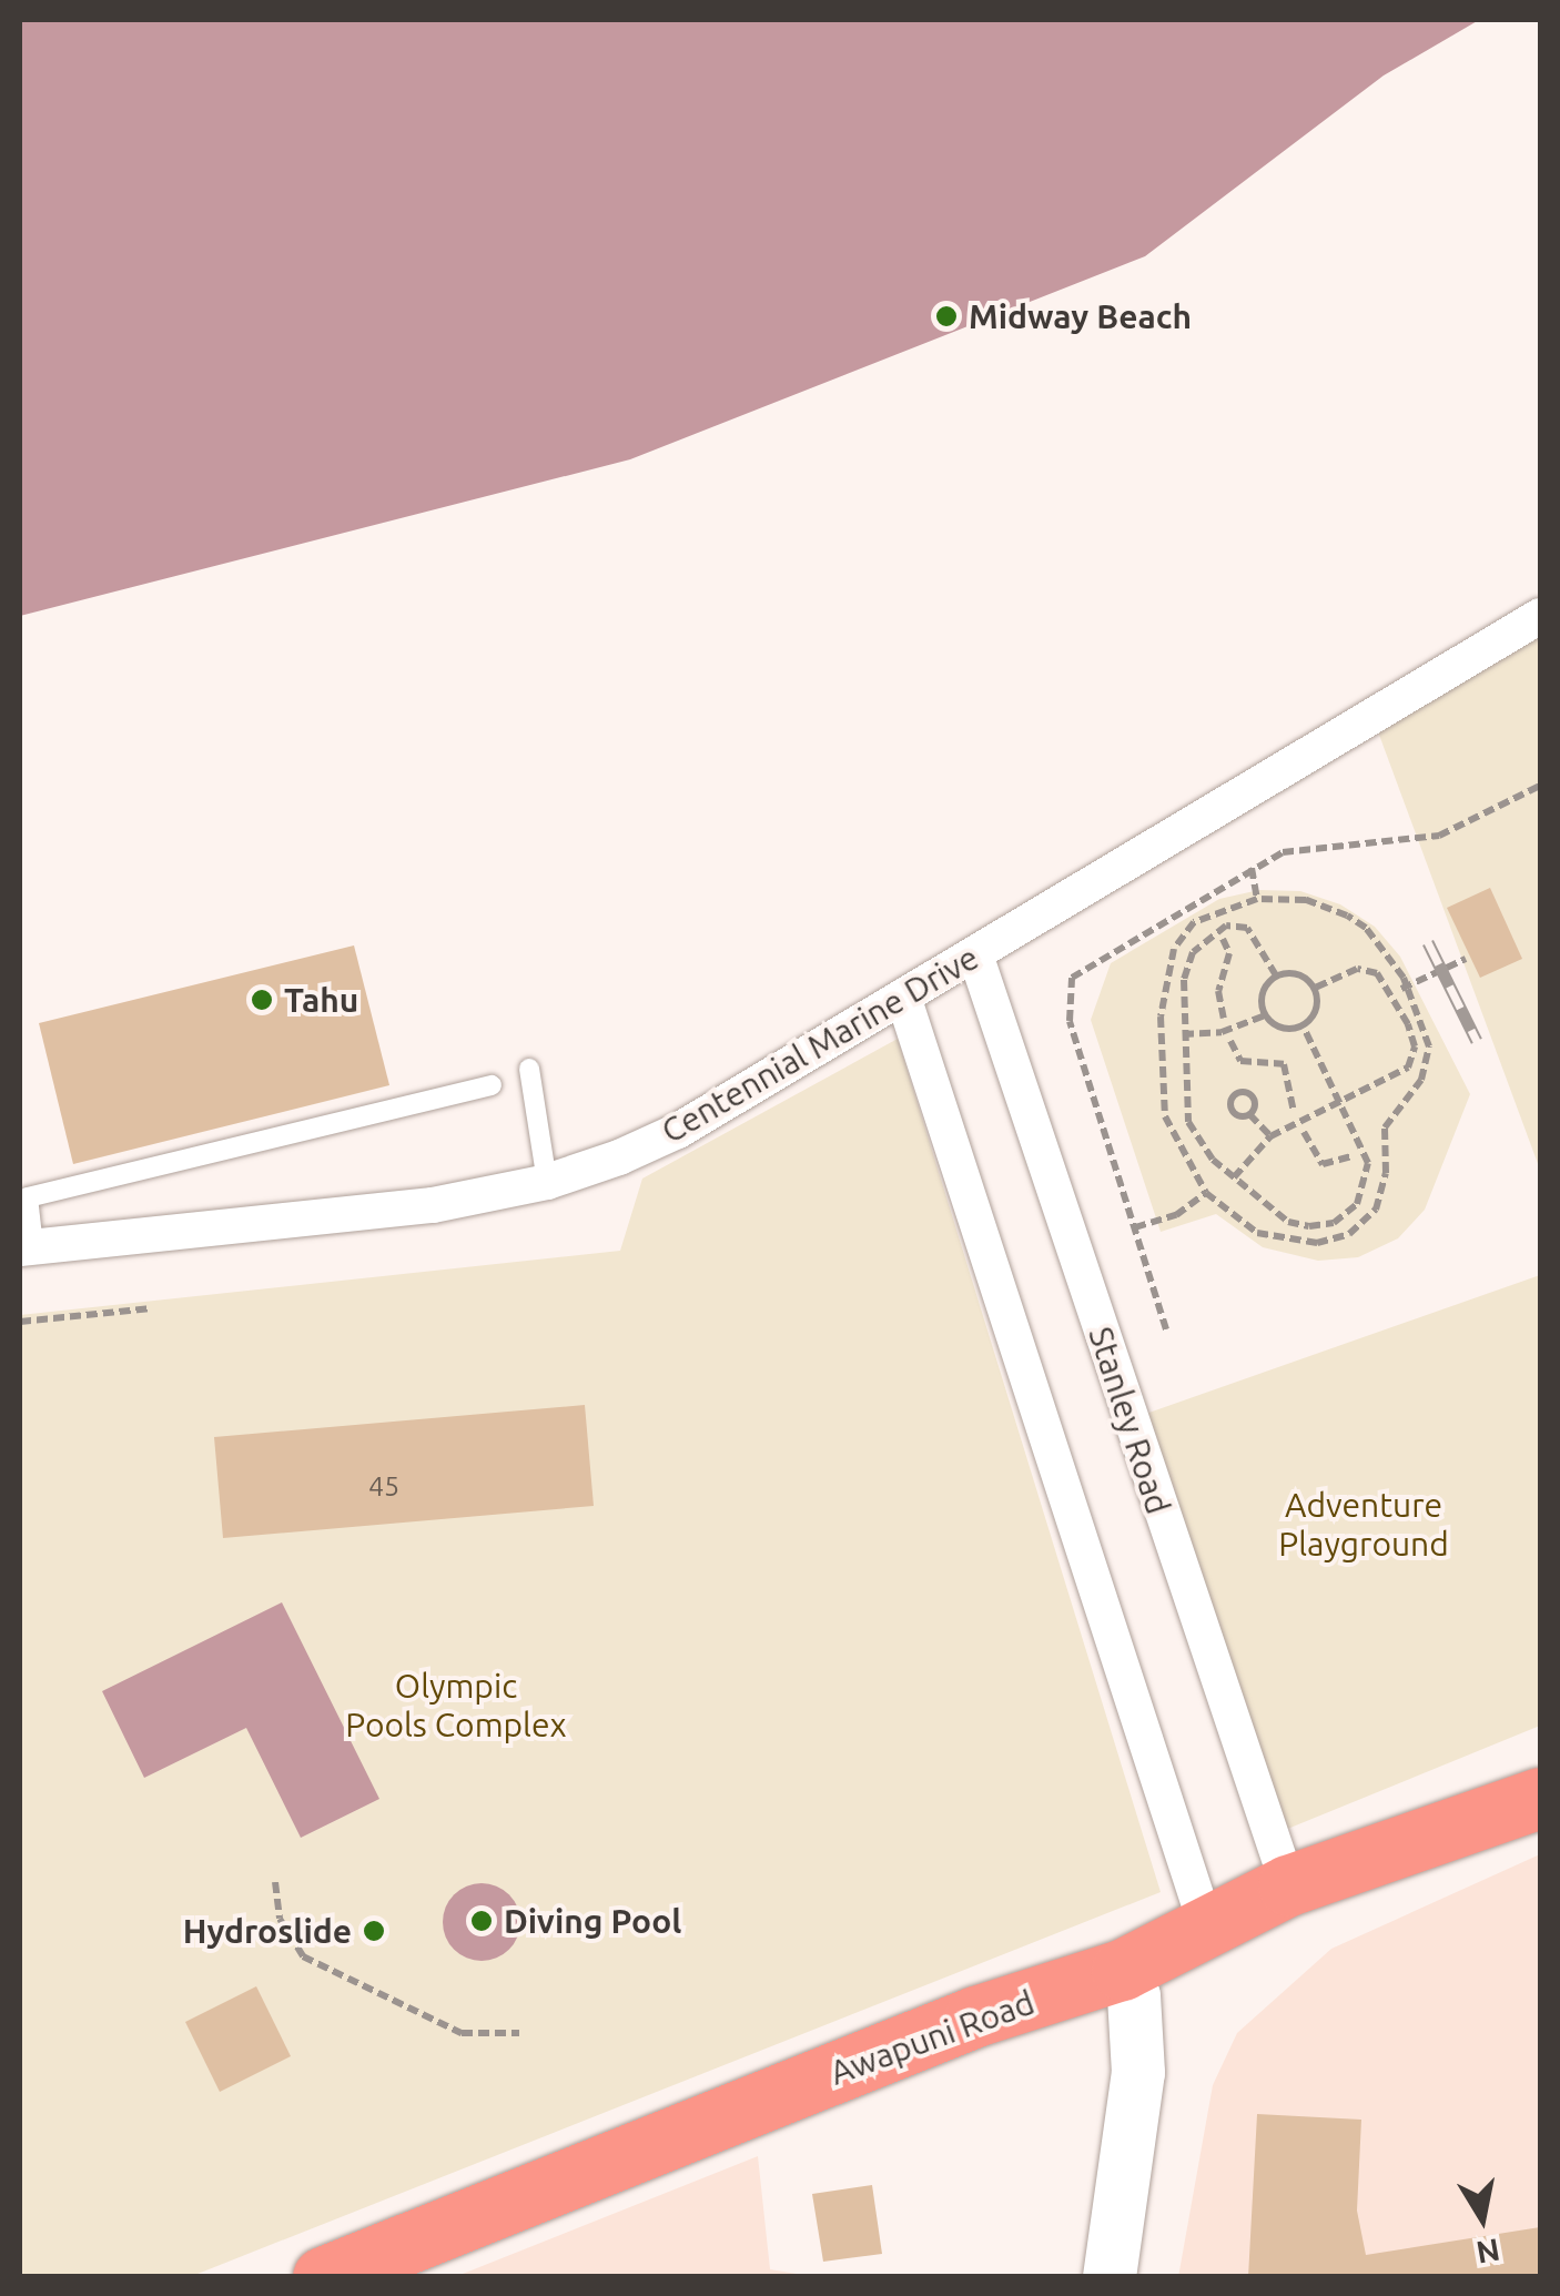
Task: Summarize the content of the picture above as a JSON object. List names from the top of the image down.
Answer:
{
  "streets": {
    "highway": ["Awapuni Road"],
    "street": ["Centennial Marine Drive", "Stanley Road"]
  },
  "crossings": [
    ["Centennial Marine Drive", "Stanley Road"],
    ["Stanley Road", "Awapuni Road"]
  ],
  "parks": ["Adventure Playground", "Olympic Pools Complex"],
  "places": [
    "Midway Beach",
    "Tahu",
    "Diving Pool",
    "Hydroslide"
  ],
  "house_numbers": ["45"],
  "north": "bottom"
}
